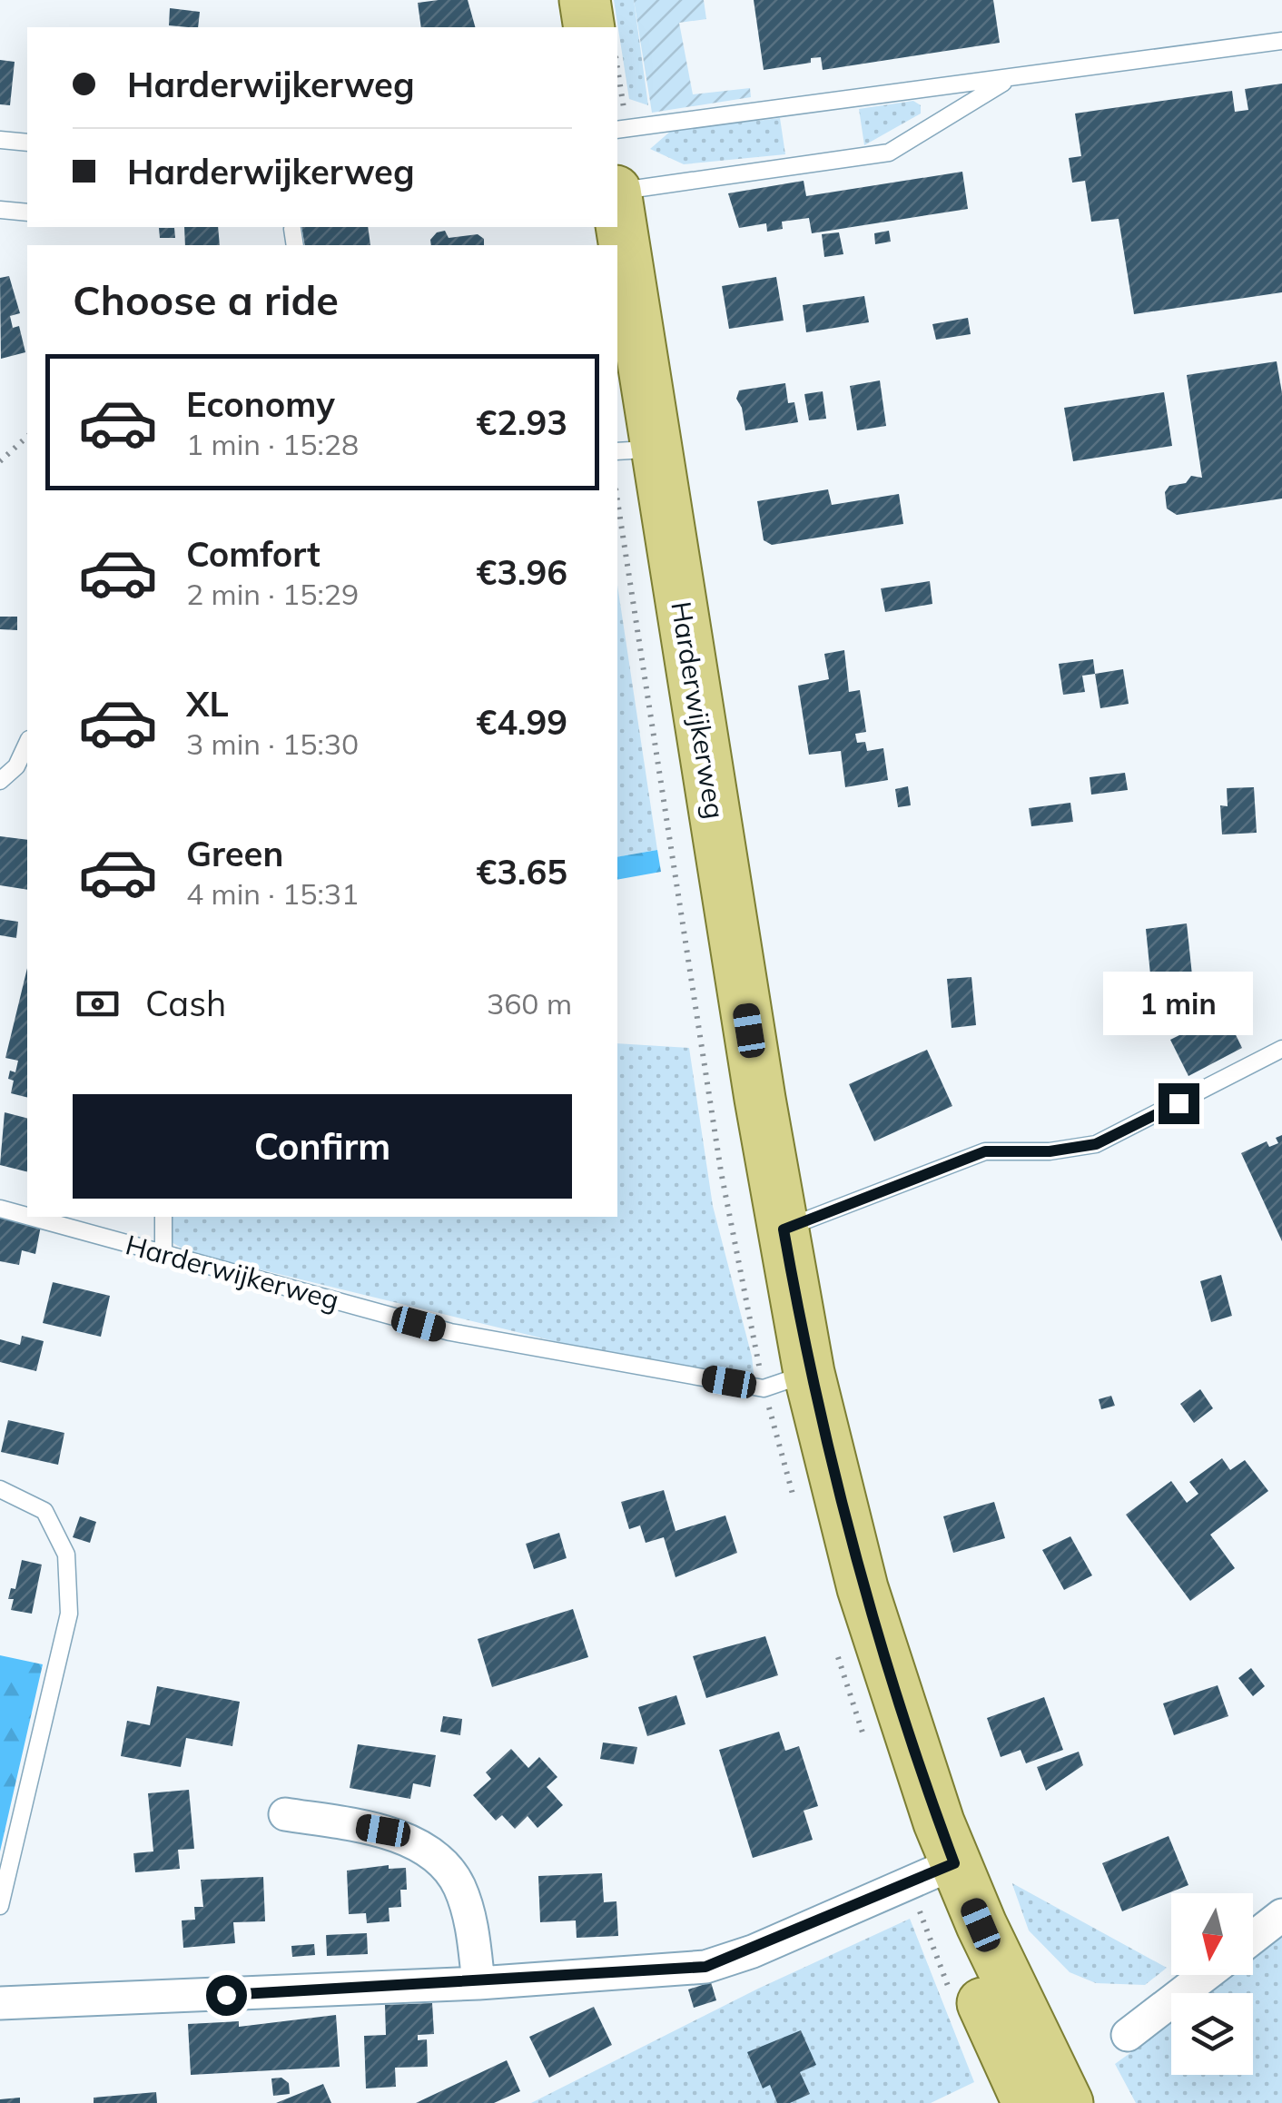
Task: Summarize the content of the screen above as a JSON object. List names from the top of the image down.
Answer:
{
  "streets": {
    "main road": ["Harderwijkerweg"]
  },
  "north": "bottom",
  "page": {
    "banner": ["Harderwijkerweg", "Harderwijkerweg"],
    "heading": "Choose a ride",
    "list": [
      {
        "name": "Economy",
        "note": "1 min · 15:28",
        "value": "€2.93"
      },
      {
        "name": "Comfort",
        "note": "2 min · 15:29",
        "value": "€3.96"
      },
      {
        "name": "XL",
        "note": "3 min · 15:30",
        "value": "€4.99"
      },
      {
        "name": "Green",
        "note": "4 min · 15:31",
        "value": "€3.65"
      }
    ],
    "pay": ["Cash", "360 m"],
    "bubble": "1 min",
    "buttons": "Confirm"
  }
}
